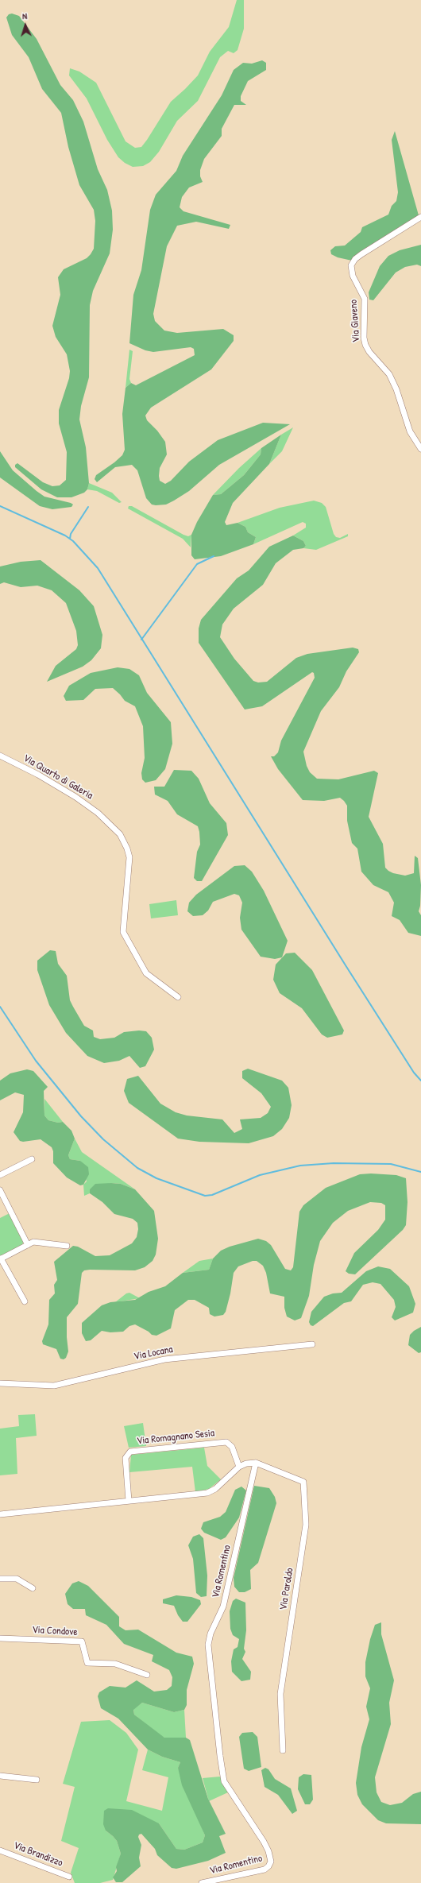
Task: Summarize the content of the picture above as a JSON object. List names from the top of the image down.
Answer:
{
  "streets": {
    "street": [
      "Via Giaveno",
      "Via Quarto di Galeria",
      "Via Locana",
      "Via Romagnano Sesia",
      "Via Romentino",
      "Via Paroldo",
      "Via Condove",
      "Via Brandizzo"
    ]
  },
  "crossings": [
    ["Via Romentino", "Via Paroldo"]
  ],
  "north": "top"
}
